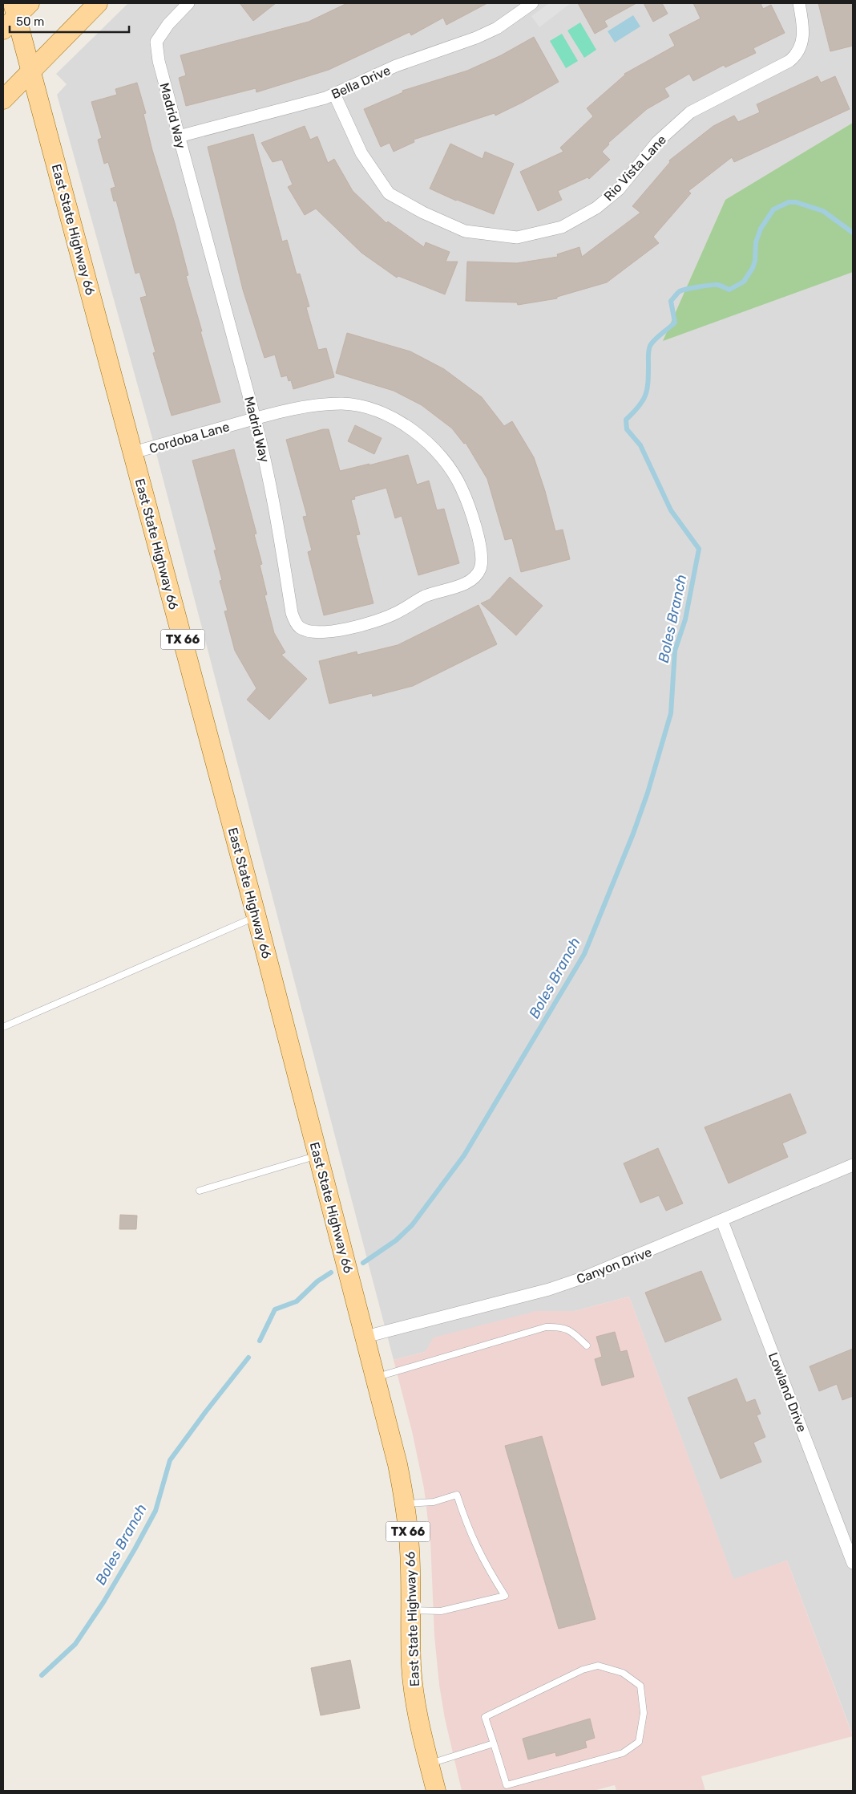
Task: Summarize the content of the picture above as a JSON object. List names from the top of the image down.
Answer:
{
  "streets": {
    "main road": ["East State Highway 66", "TX 66"],
    "street": [
      "Bella Drive",
      "Madrid Way",
      "Rio Vista Lane",
      "Cordoba Lane",
      "Canyon Drive",
      "Lowland Drive"
    ]
  },
  "crossings": [
    ["Bella Drive", "Madrid Way"],
    ["Bella Drive", "Rio Vista Lane"],
    ["Madrid Way", "Cordoba Lane"],
    ["East State Highway 66", "Cordoba Lane"],
    ["East State Highway 66", "Canyon Drive"],
    ["Canyon Drive", "Lowland Drive"]
  ],
  "water": ["Boles Branch"],
  "scale_bar": "50 m"
}
